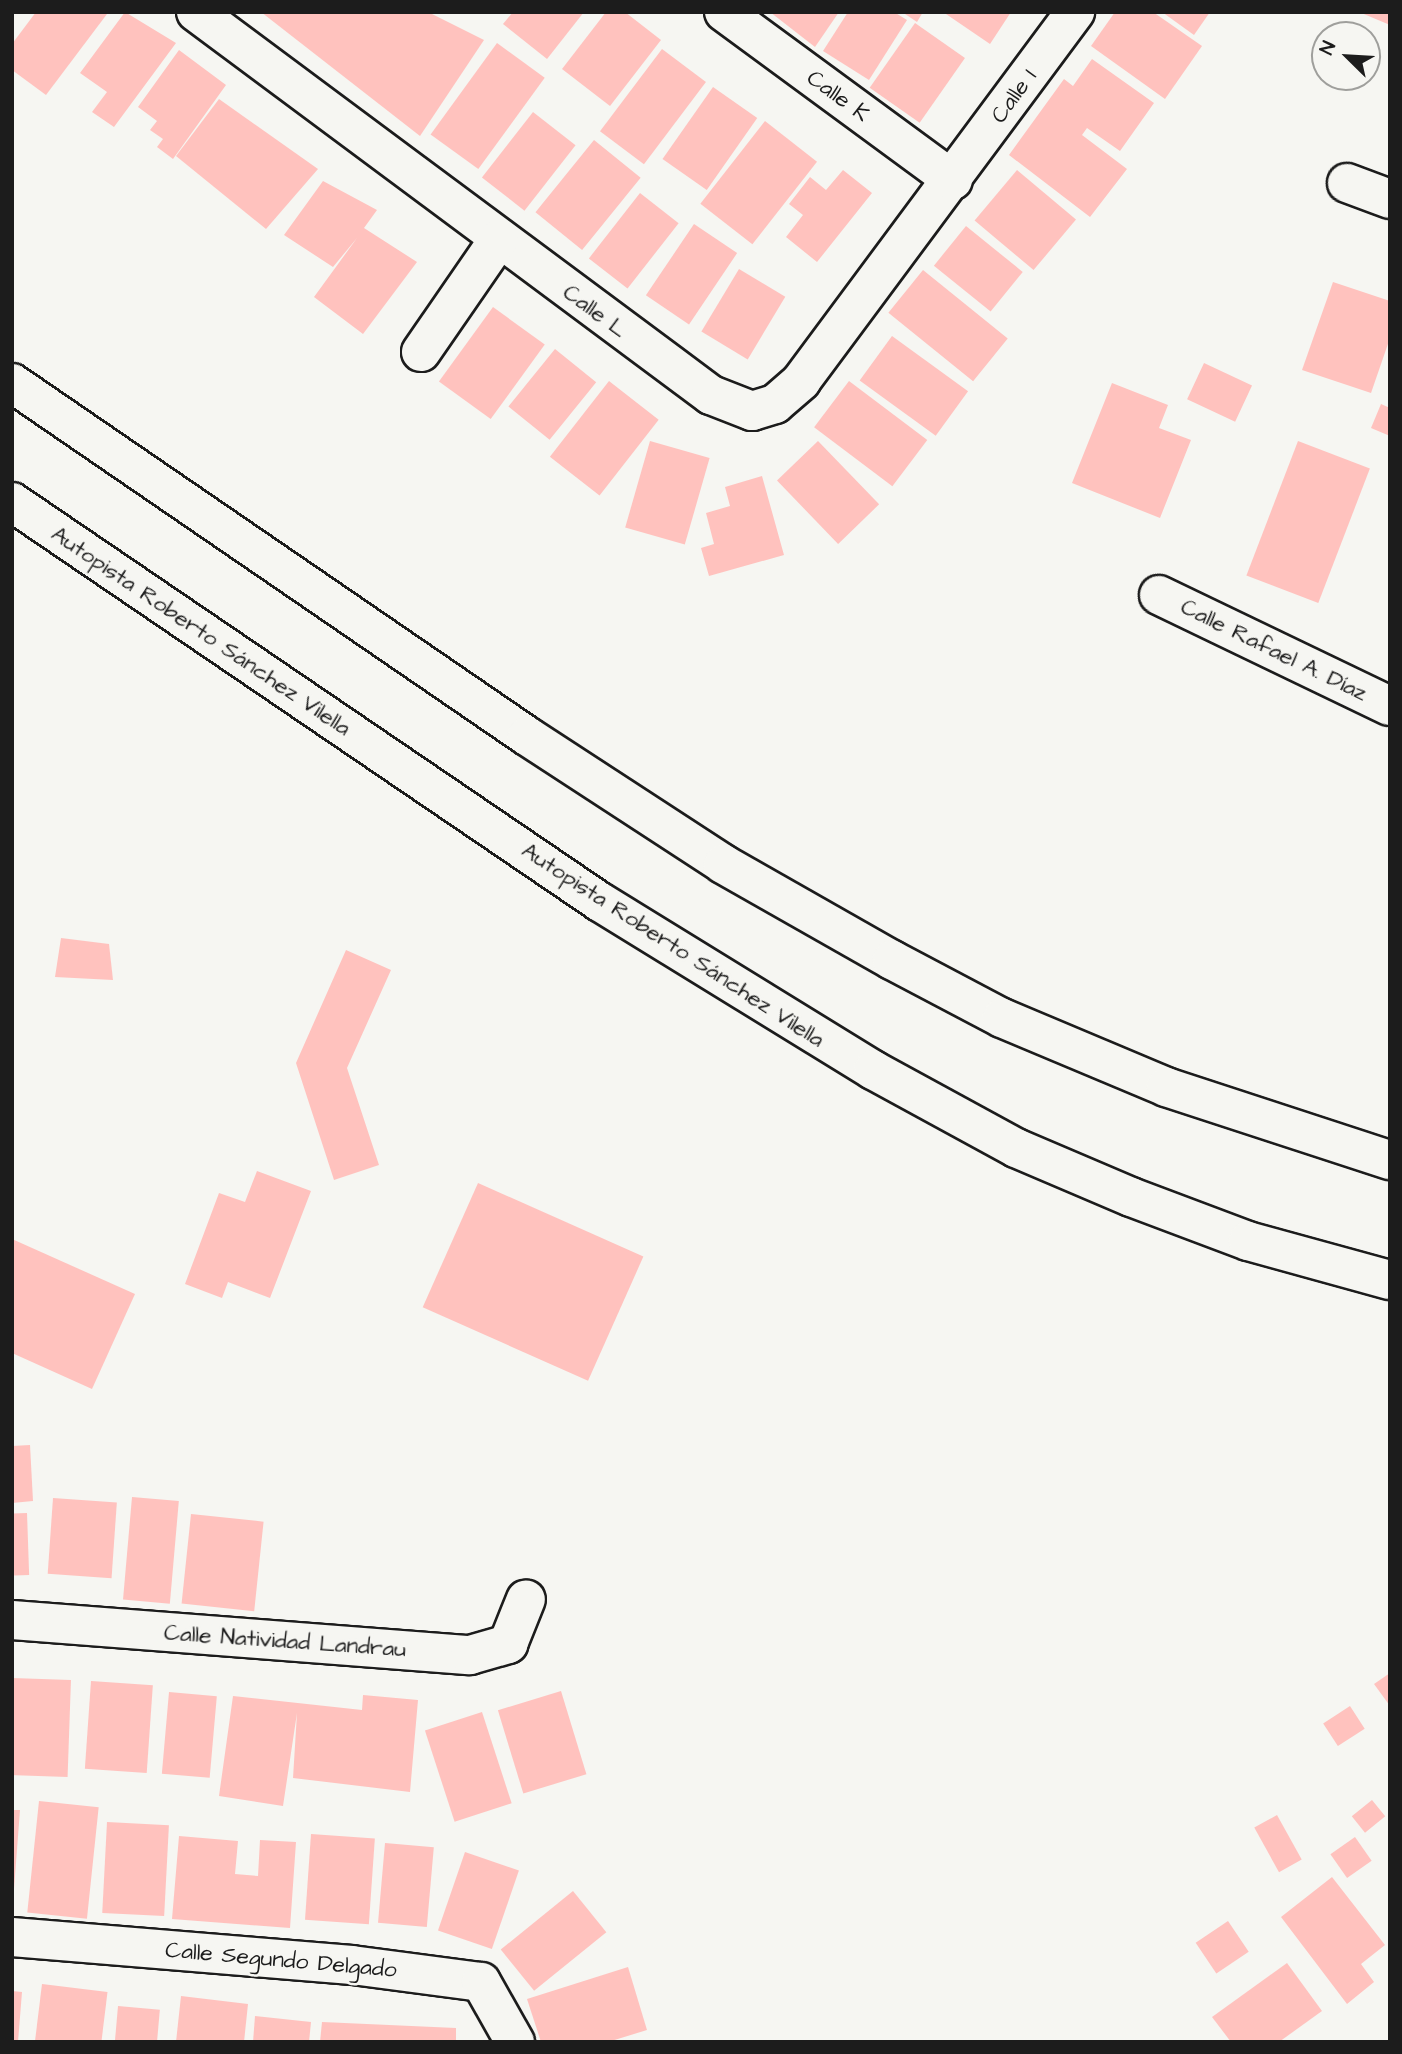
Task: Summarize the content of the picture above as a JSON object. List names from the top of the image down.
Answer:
{
  "streets": {
    "main road": [
      "Calle K",
      "Calle I",
      "Calle L",
      "Autopista Roberto Sánchez Vilella",
      "Calle Rafael A. Díaz",
      "Calle Natividad Landrau",
      "Calle Segundo Delgado"
    ]
  },
  "crossings": [
    ["Calle K", "Calle I"],
    ["Calle K", "Calle L"],
    ["Calle I", "Calle L"]
  ],
  "north": "top left"
}
